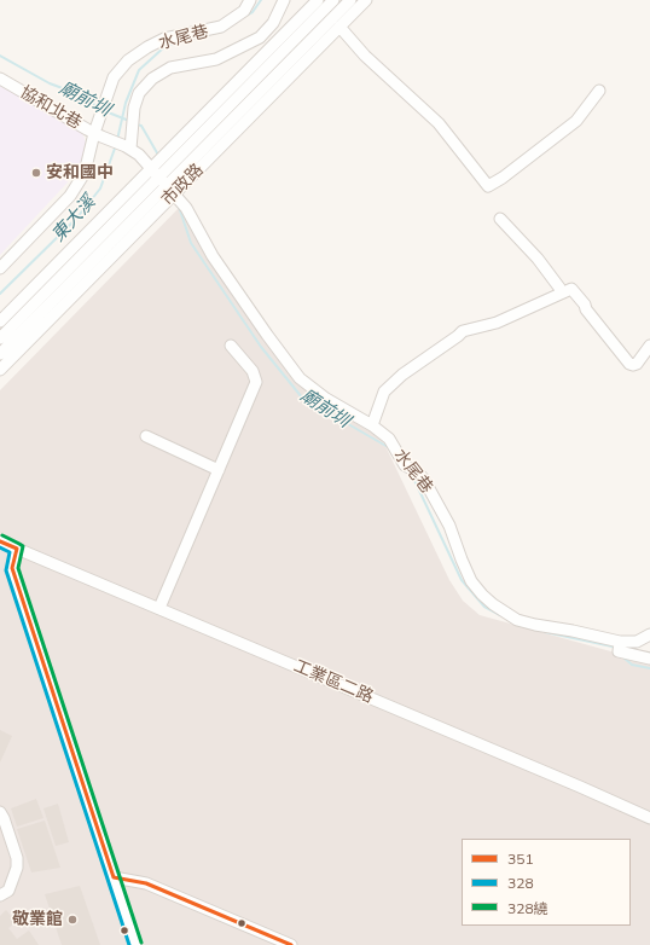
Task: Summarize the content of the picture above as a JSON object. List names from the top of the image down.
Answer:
{
  "streets": {
    "street": [
      "水尾巷",
      "協和北巷",
      "市政路",
      "工業區二路"
    ]
  },
  "crossings": [
    ["水尾巷", "協和北巷"],
    ["水尾巷", "市政路"]
  ],
  "water": ["廟前圳", "東大溪"],
  "places": ["安和國中", "敬業館"],
  "lines": ["transit line 328繞", "transit line 351", "transit line 328"],
  "legend": ["351", "328", "328繞"]
}
